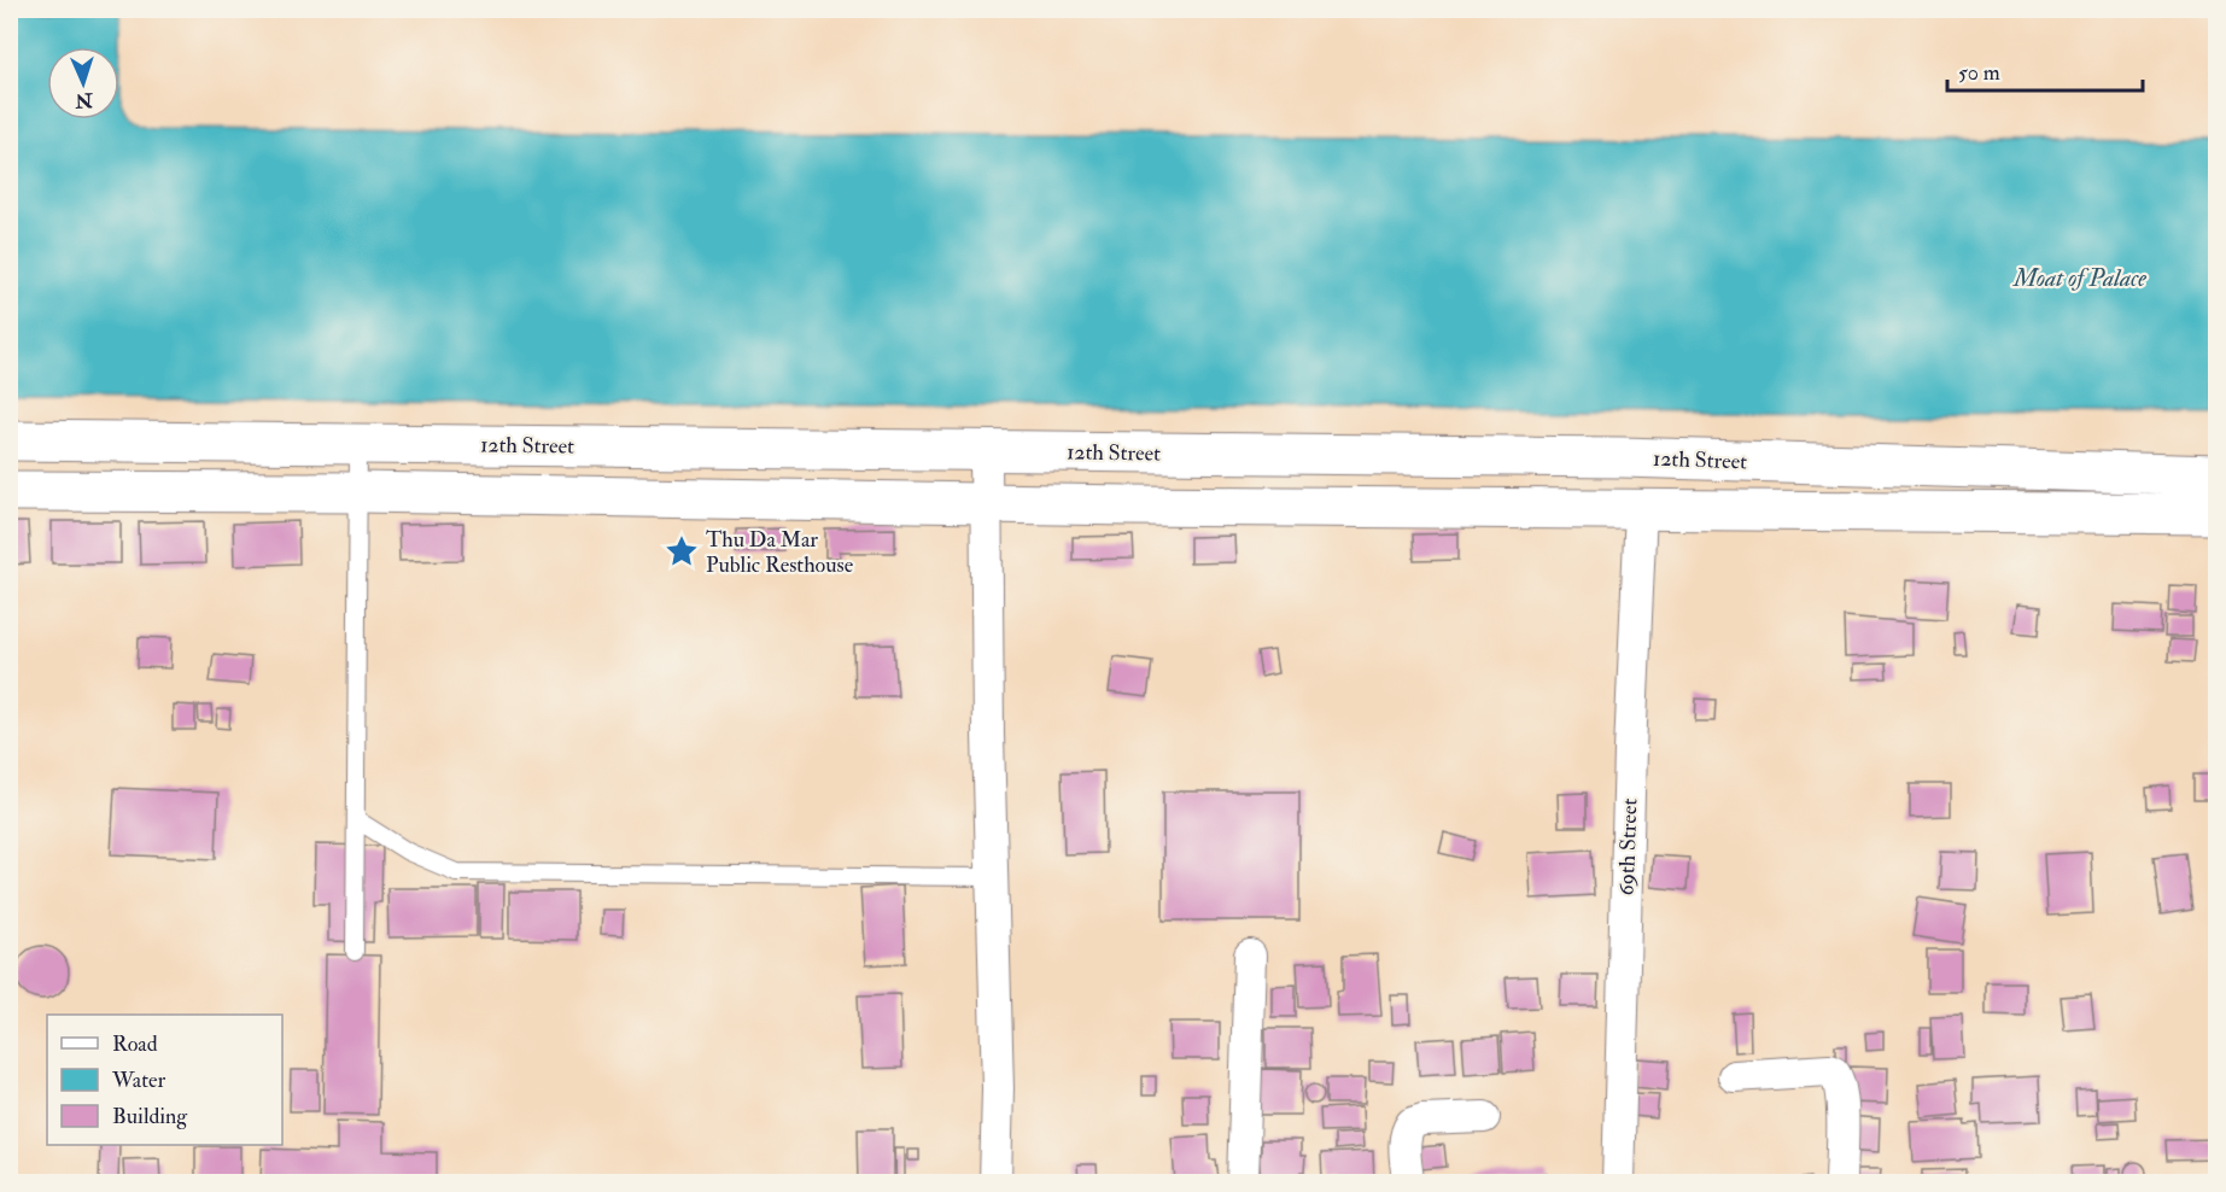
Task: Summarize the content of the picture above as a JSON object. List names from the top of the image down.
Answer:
{
  "streets": {
    "main road": ["12th Street"],
    "street": ["69th Street"]
  },
  "water": ["Moat of Palace"],
  "places": {
    "place": ["Thu Da Mar Public Resthouse"]
  },
  "legend": ["Road", "Water", "Building"],
  "scale_bar": "50 m",
  "north": "bottom"
}
